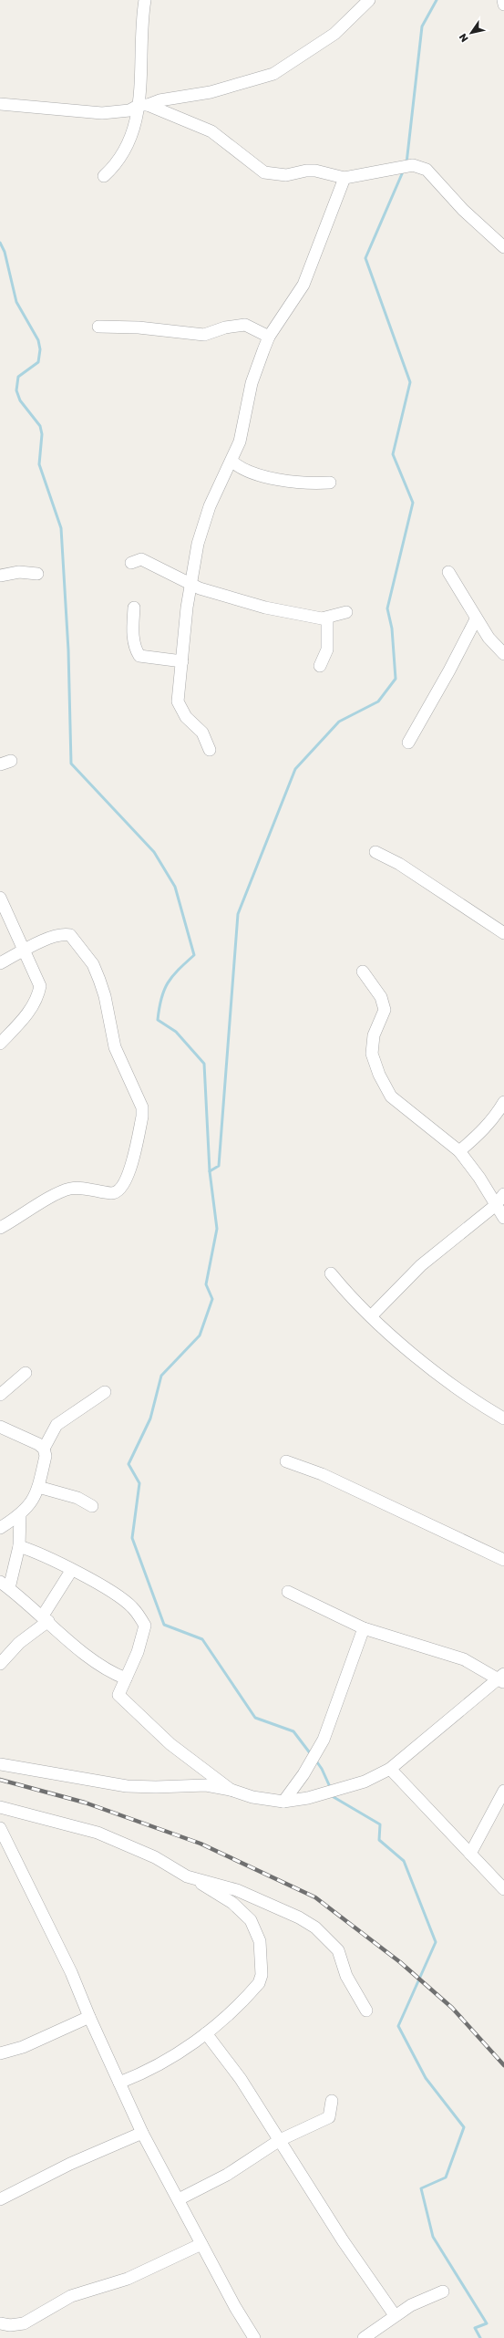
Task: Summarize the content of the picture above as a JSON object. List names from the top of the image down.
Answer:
{
  "north": "bottom left"
}
